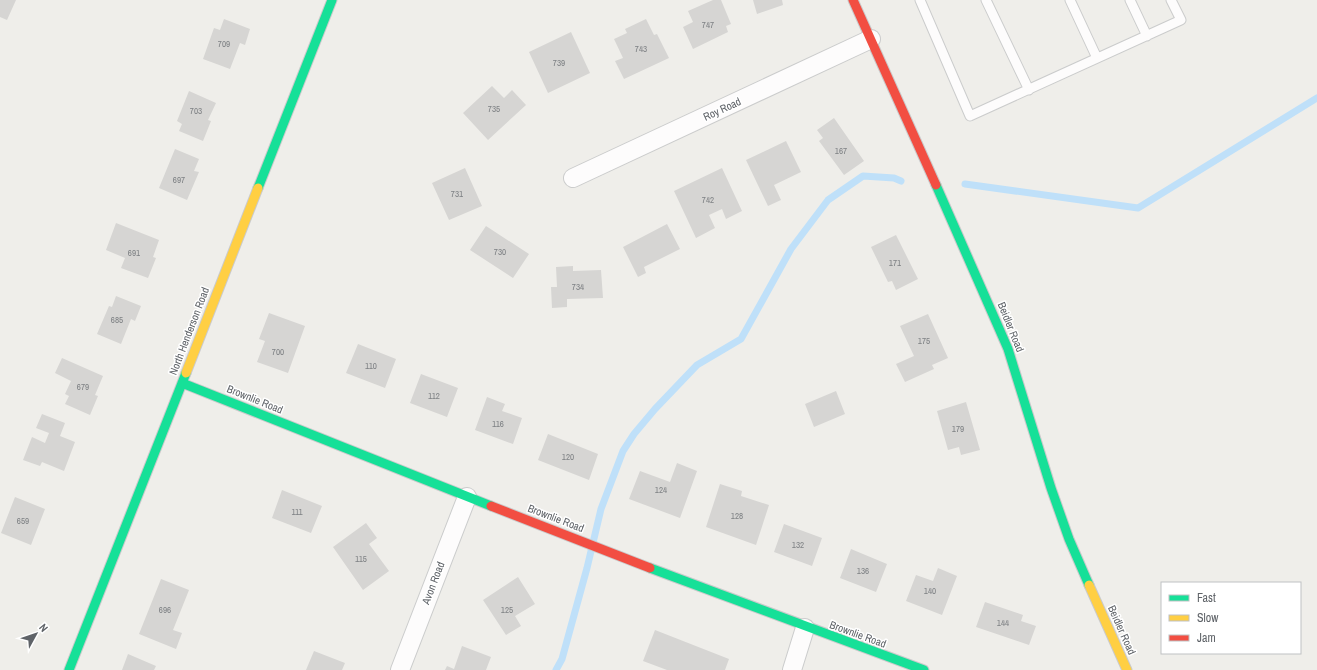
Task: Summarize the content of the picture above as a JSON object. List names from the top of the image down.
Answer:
{
  "streets": {
    "street": [
      "Roy Road",
      "Beidler Road",
      "North Henderson Road",
      "Brownlie Road",
      "Avon Road"
    ]
  },
  "crossings": [
    ["Roy Road", "Beidler Road"],
    ["North Henderson Road", "Brownlie Road"],
    ["Brownlie Road", "Avon Road"]
  ],
  "house_numbers": [
    "747",
    "709",
    "743",
    "739",
    "735",
    "703",
    "167",
    "697",
    "731",
    "742",
    "730",
    "691",
    "171",
    "734",
    "685",
    "175",
    "700",
    "110",
    "679",
    "112",
    "116",
    "179",
    "120",
    "124",
    "111",
    "128",
    "659",
    "132",
    "115",
    "136",
    "140",
    "696",
    "125",
    "144"
  ],
  "legend": ["Fast", "Slow", "Jam"],
  "north": "top right"
}
